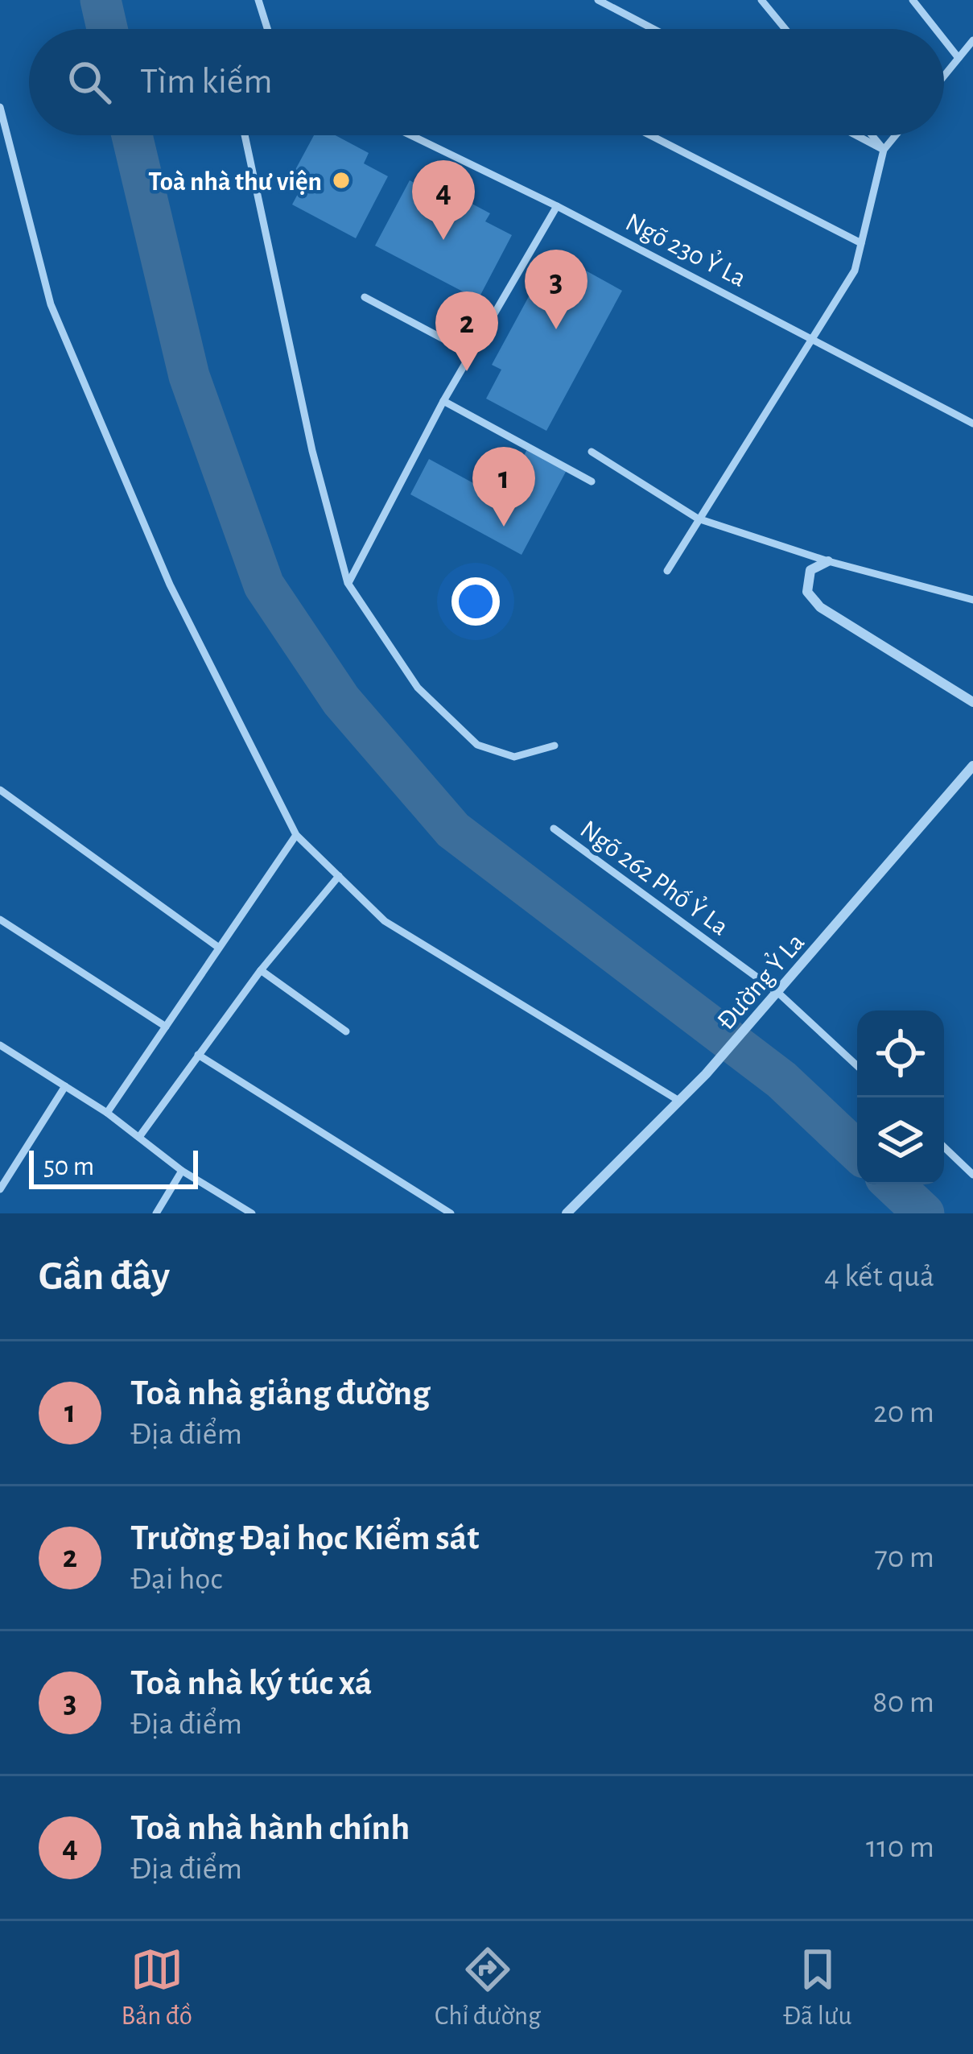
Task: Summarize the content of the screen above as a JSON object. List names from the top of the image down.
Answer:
{
  "streets": {
    "street": ["Đường Ỷ La"],
    "lane": ["Ngõ 230 Ỷ La", "Ngõ 262 Phố Ỷ La"]
  },
  "crossings": [
    ["Ngõ 262 Phố Ỷ La", "Đường Ỷ La"]
  ],
  "places": ["Toà nhà thư viện"],
  "scale_bar": "50 m",
  "page": {
    "search": "Tìm kiếm",
    "pins": [
      "4",
      "3",
      "2",
      "1"
    ],
    "scale": "50 m",
    "heading": ["Gần đây", "4 kết quả"],
    "list": [
      {
        "mark": "1",
        "name": "Toà nhà giảng đường",
        "note": "Địa điểm",
        "value": "20 m"
      },
      {
        "mark": "2",
        "name": "Trường Đại học Kiểm sát",
        "note": "Đại học",
        "value": "70 m"
      },
      {
        "mark": "3",
        "name": "Toà nhà ký túc xá",
        "note": "Địa điểm",
        "value": "80 m"
      },
      {
        "mark": "4",
        "name": "Toà nhà hành chính",
        "note": "Địa điểm",
        "value": "110 m"
      }
    ],
    "nav": ["Bản đồ", "Chỉ đường", "Đã lưu"]
  }
}
